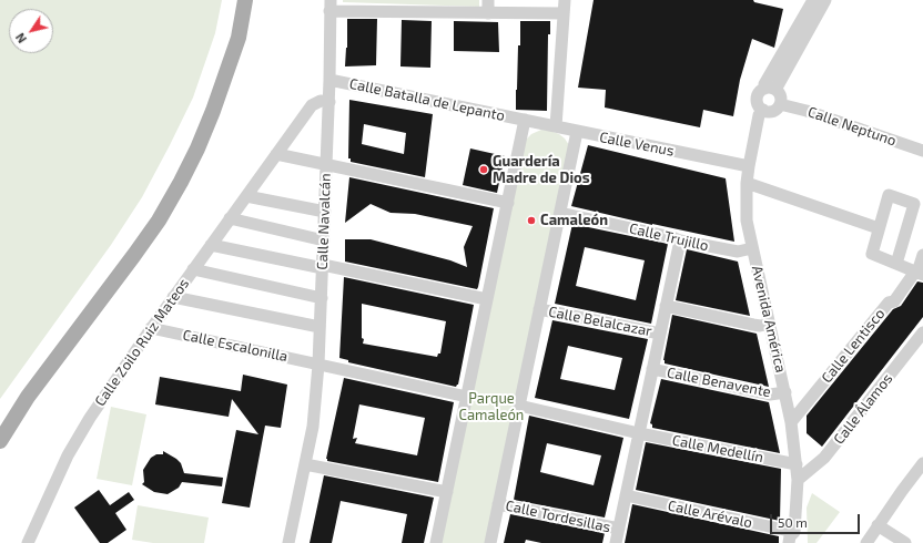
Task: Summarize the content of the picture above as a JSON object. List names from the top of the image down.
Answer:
{
  "streets": {
    "street": [
      "Calle Batalla de Lepanto",
      "Calle Neptuno",
      "Calle Venus",
      "Calle Navalcán",
      "Calle Trujillo",
      "Avenida América",
      "Calle Belalcazar",
      "Calle Zoilo Ruiz Mateos",
      "Calle Escalonilla",
      "Calle Lentisco",
      "Calle Benavente",
      "Calle Álamos",
      "Calle Medellín",
      "Calle Arévalo",
      "Calle Tordesillas"
    ]
  },
  "crossings": [
    ["Calle Batalla de Lepanto", "Calle Venus"],
    ["Calle Batalla de Lepanto", "Calle Navalcán"],
    ["Calle Neptuno", "Avenida América"],
    ["Calle Venus", "Avenida América"],
    ["Calle Navalcán", "Calle Zoilo Ruiz Mateos"],
    ["Calle Navalcán", "Calle Escalonilla"],
    ["Calle Trujillo", "Avenida América"],
    ["Avenida América", "Calle Lentisco"],
    ["Avenida América", "Calle Benavente"],
    ["Avenida América", "Calle Álamos"],
    ["Avenida América", "Calle Medellín"],
    ["Avenida América", "Calle Arévalo"],
    ["Calle Zoilo Ruiz Mateos", "Calle Escalonilla"]
  ],
  "parks": ["Parque Camaleón"],
  "places": ["Guardería Madre de Dios", "Camaleón"],
  "scale_bar": "50 m",
  "north": "bottom left"
}
